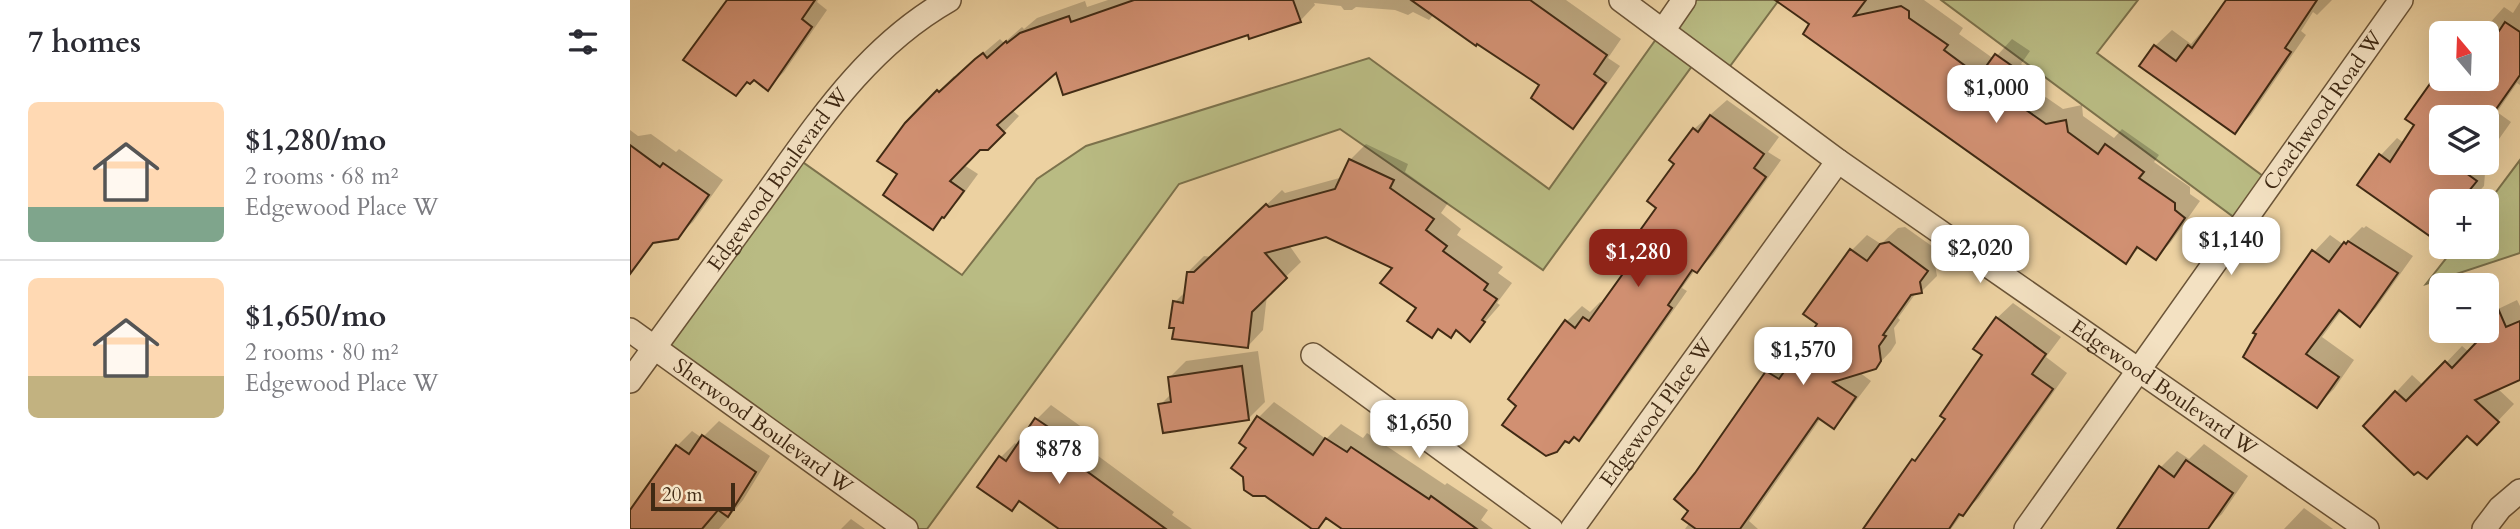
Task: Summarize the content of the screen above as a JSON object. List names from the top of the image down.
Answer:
{
  "streets": {
    "street": [
      "Coachwood Road W",
      "Edgewood Boulevard W",
      "Edgewood Place W",
      "Sherwood Boulevard W"
    ]
  },
  "crossings": [
    ["Coachwood Road W", "Edgewood Boulevard W"],
    ["Edgewood Boulevard W", "Edgewood Place W"],
    ["Edgewood Boulevard W", "Sherwood Boulevard W"]
  ],
  "scale_bar": "20 m",
  "north": "top",
  "page": {
    "heading": "7 homes",
    "map_buttons": ["+", "−"],
    "price": [
      "$1,000",
      "$1,140",
      "$2,020",
      "$1,280",
      "$1,570",
      "$1,650",
      "$878"
    ],
    "list": [
      {
        "name": "$1,280/mo",
        "note": "2 rooms · 68 m² · Edgewood Place W"
      },
      {
        "name": "$1,650/mo",
        "note": "2 rooms · 80 m² · Edgewood Place W"
      }
    ],
    "scale": "20 m"
  }
}
